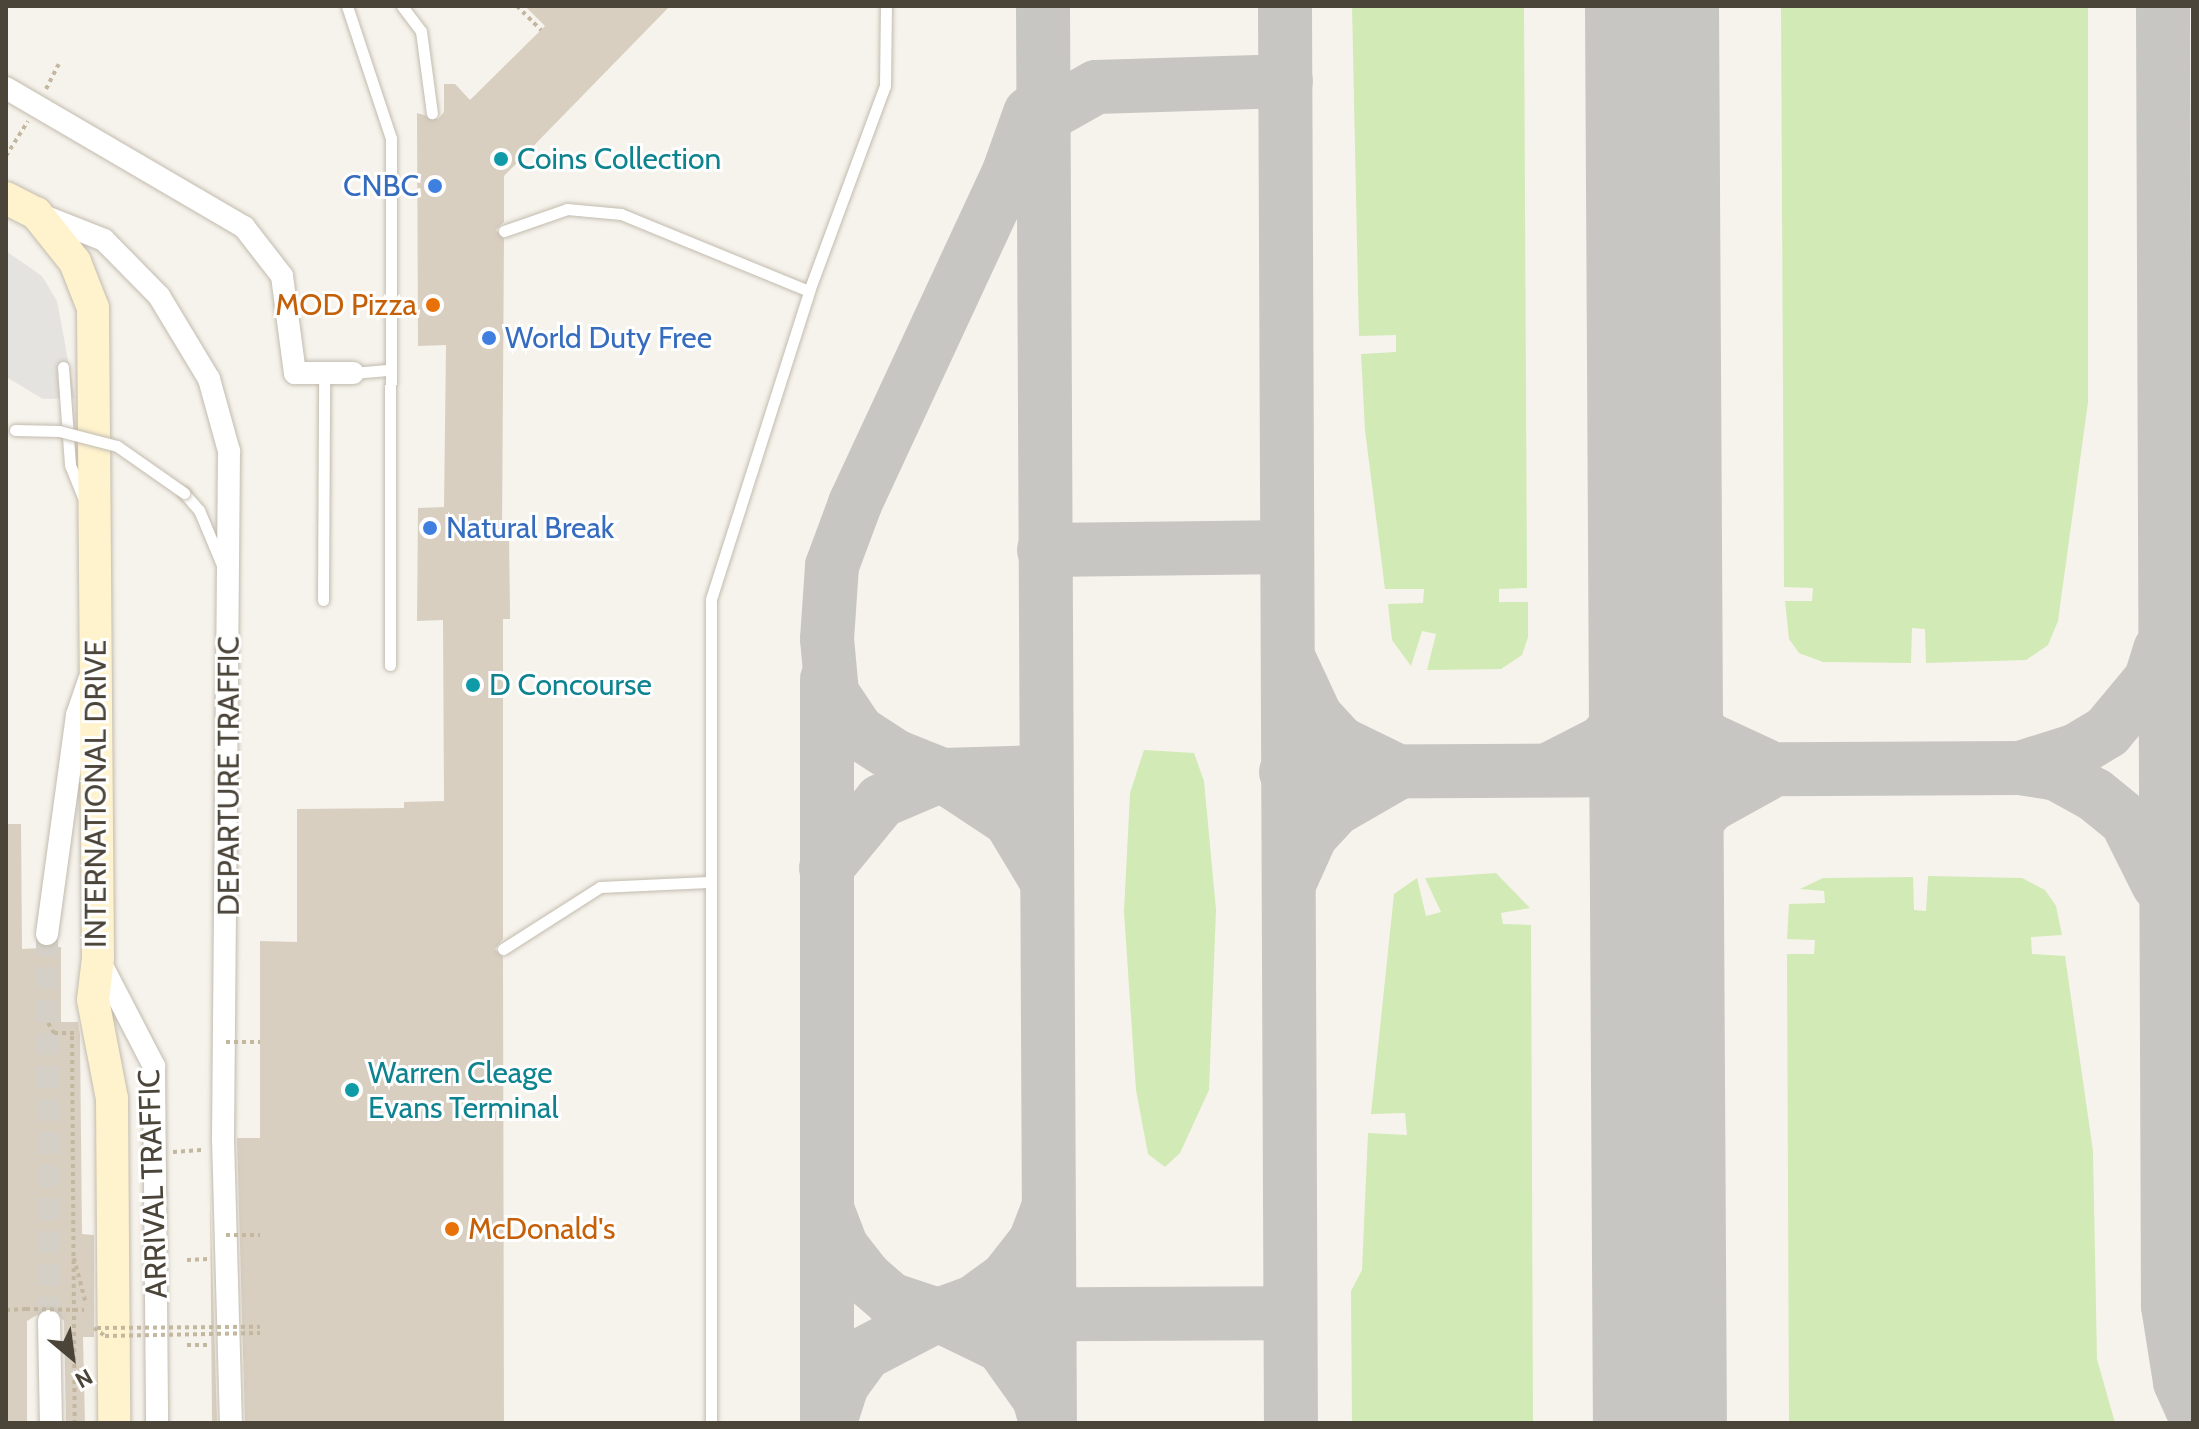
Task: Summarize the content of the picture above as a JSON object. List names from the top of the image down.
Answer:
{
  "streets": {
    "street": ["DEPARTURE TRAFFIC", "INTERNATIONAL DRIVE", "ARRIVAL TRAFFIC"]
  },
  "crossings": [
    ["DEPARTURE TRAFFIC", "INTERNATIONAL DRIVE"],
    ["INTERNATIONAL DRIVE", "ARRIVAL TRAFFIC"]
  ],
  "places": [
    "Coins Collection",
    "CNBC",
    "MOD Pizza",
    "World Duty Free",
    "Natural Break",
    "D Concourse",
    "Warren Cleage Evans Terminal",
    "McDonald's"
  ],
  "north": "bottom right"
}
